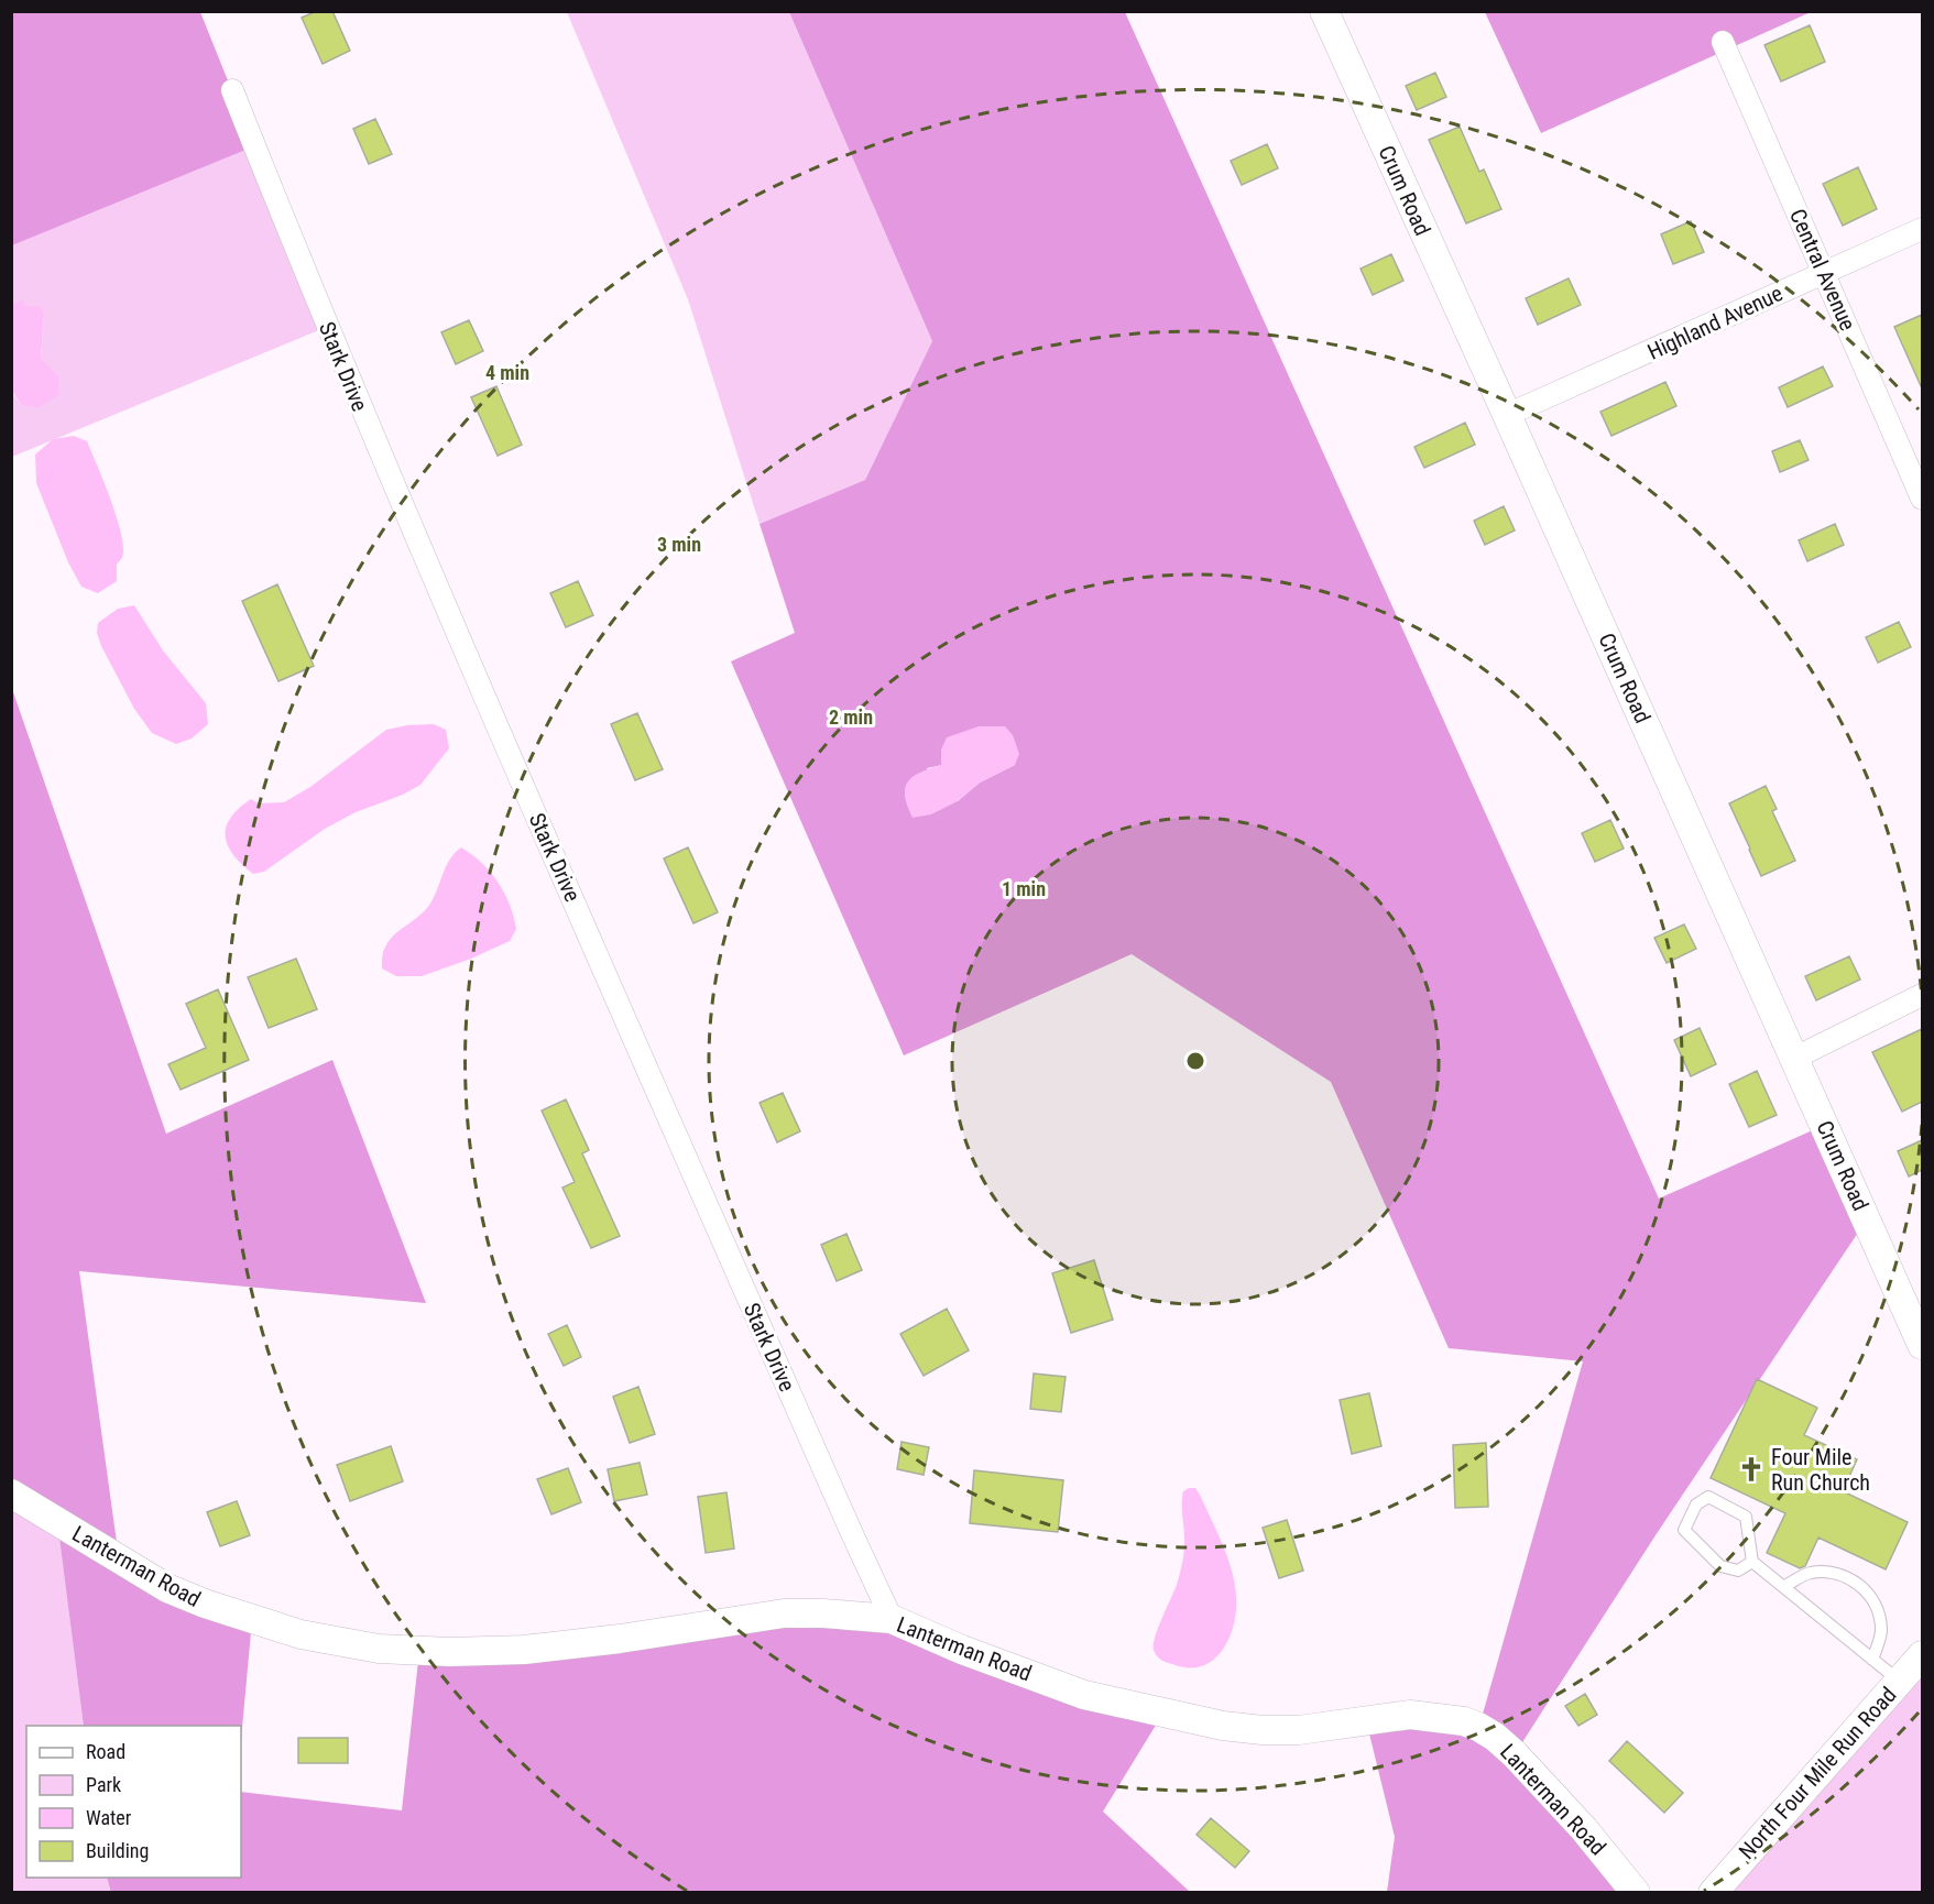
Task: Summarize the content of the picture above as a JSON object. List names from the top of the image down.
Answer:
{
  "streets": {
    "street": [
      "Crum Road",
      "Central Avenue",
      "Highland Avenue",
      "Stark Drive",
      "Lanterman Road",
      "North Four Mile Run Road"
    ]
  },
  "crossings": [
    ["Crum Road", "Highland Avenue"],
    ["Central Avenue", "Highland Avenue"],
    ["Stark Drive", "Lanterman Road"]
  ],
  "places": {
    "church": ["Four Mile Run Church"]
  },
  "legend": [
    "Road",
    "Park",
    "Water",
    "Building"
  ],
  "rings": [
    "4 min",
    "3 min",
    "2 min",
    "1 min"
  ]
}
